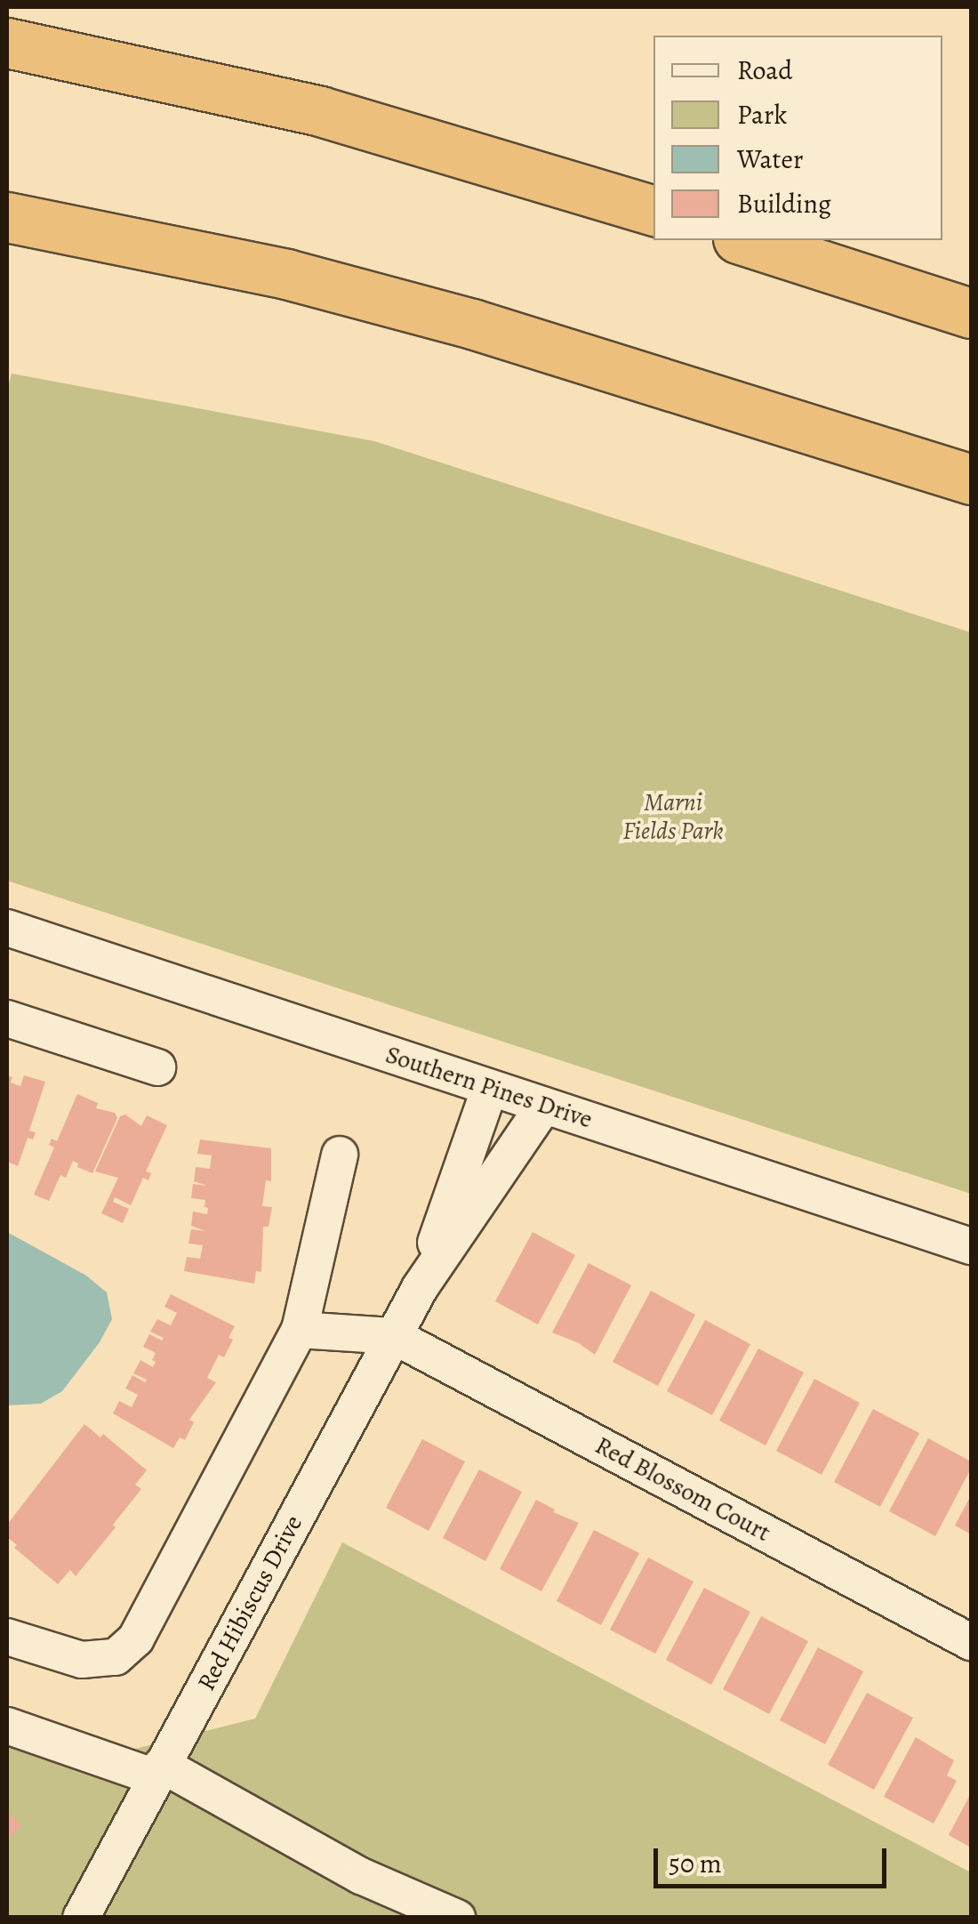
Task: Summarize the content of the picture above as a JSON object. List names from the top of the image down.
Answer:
{
  "streets": {
    "street": ["Southern Pines Drive", "Red Blossom Court", "Red Hibiscus Drive"]
  },
  "crossings": [
    ["Southern Pines Drive", "Red Hibiscus Drive"],
    ["Red Blossom Court", "Red Hibiscus Drive"]
  ],
  "parks": ["Marni Fields Park"],
  "legend": [
    "Road",
    "Park",
    "Water",
    "Building"
  ],
  "scale_bar": "50 m"
}
